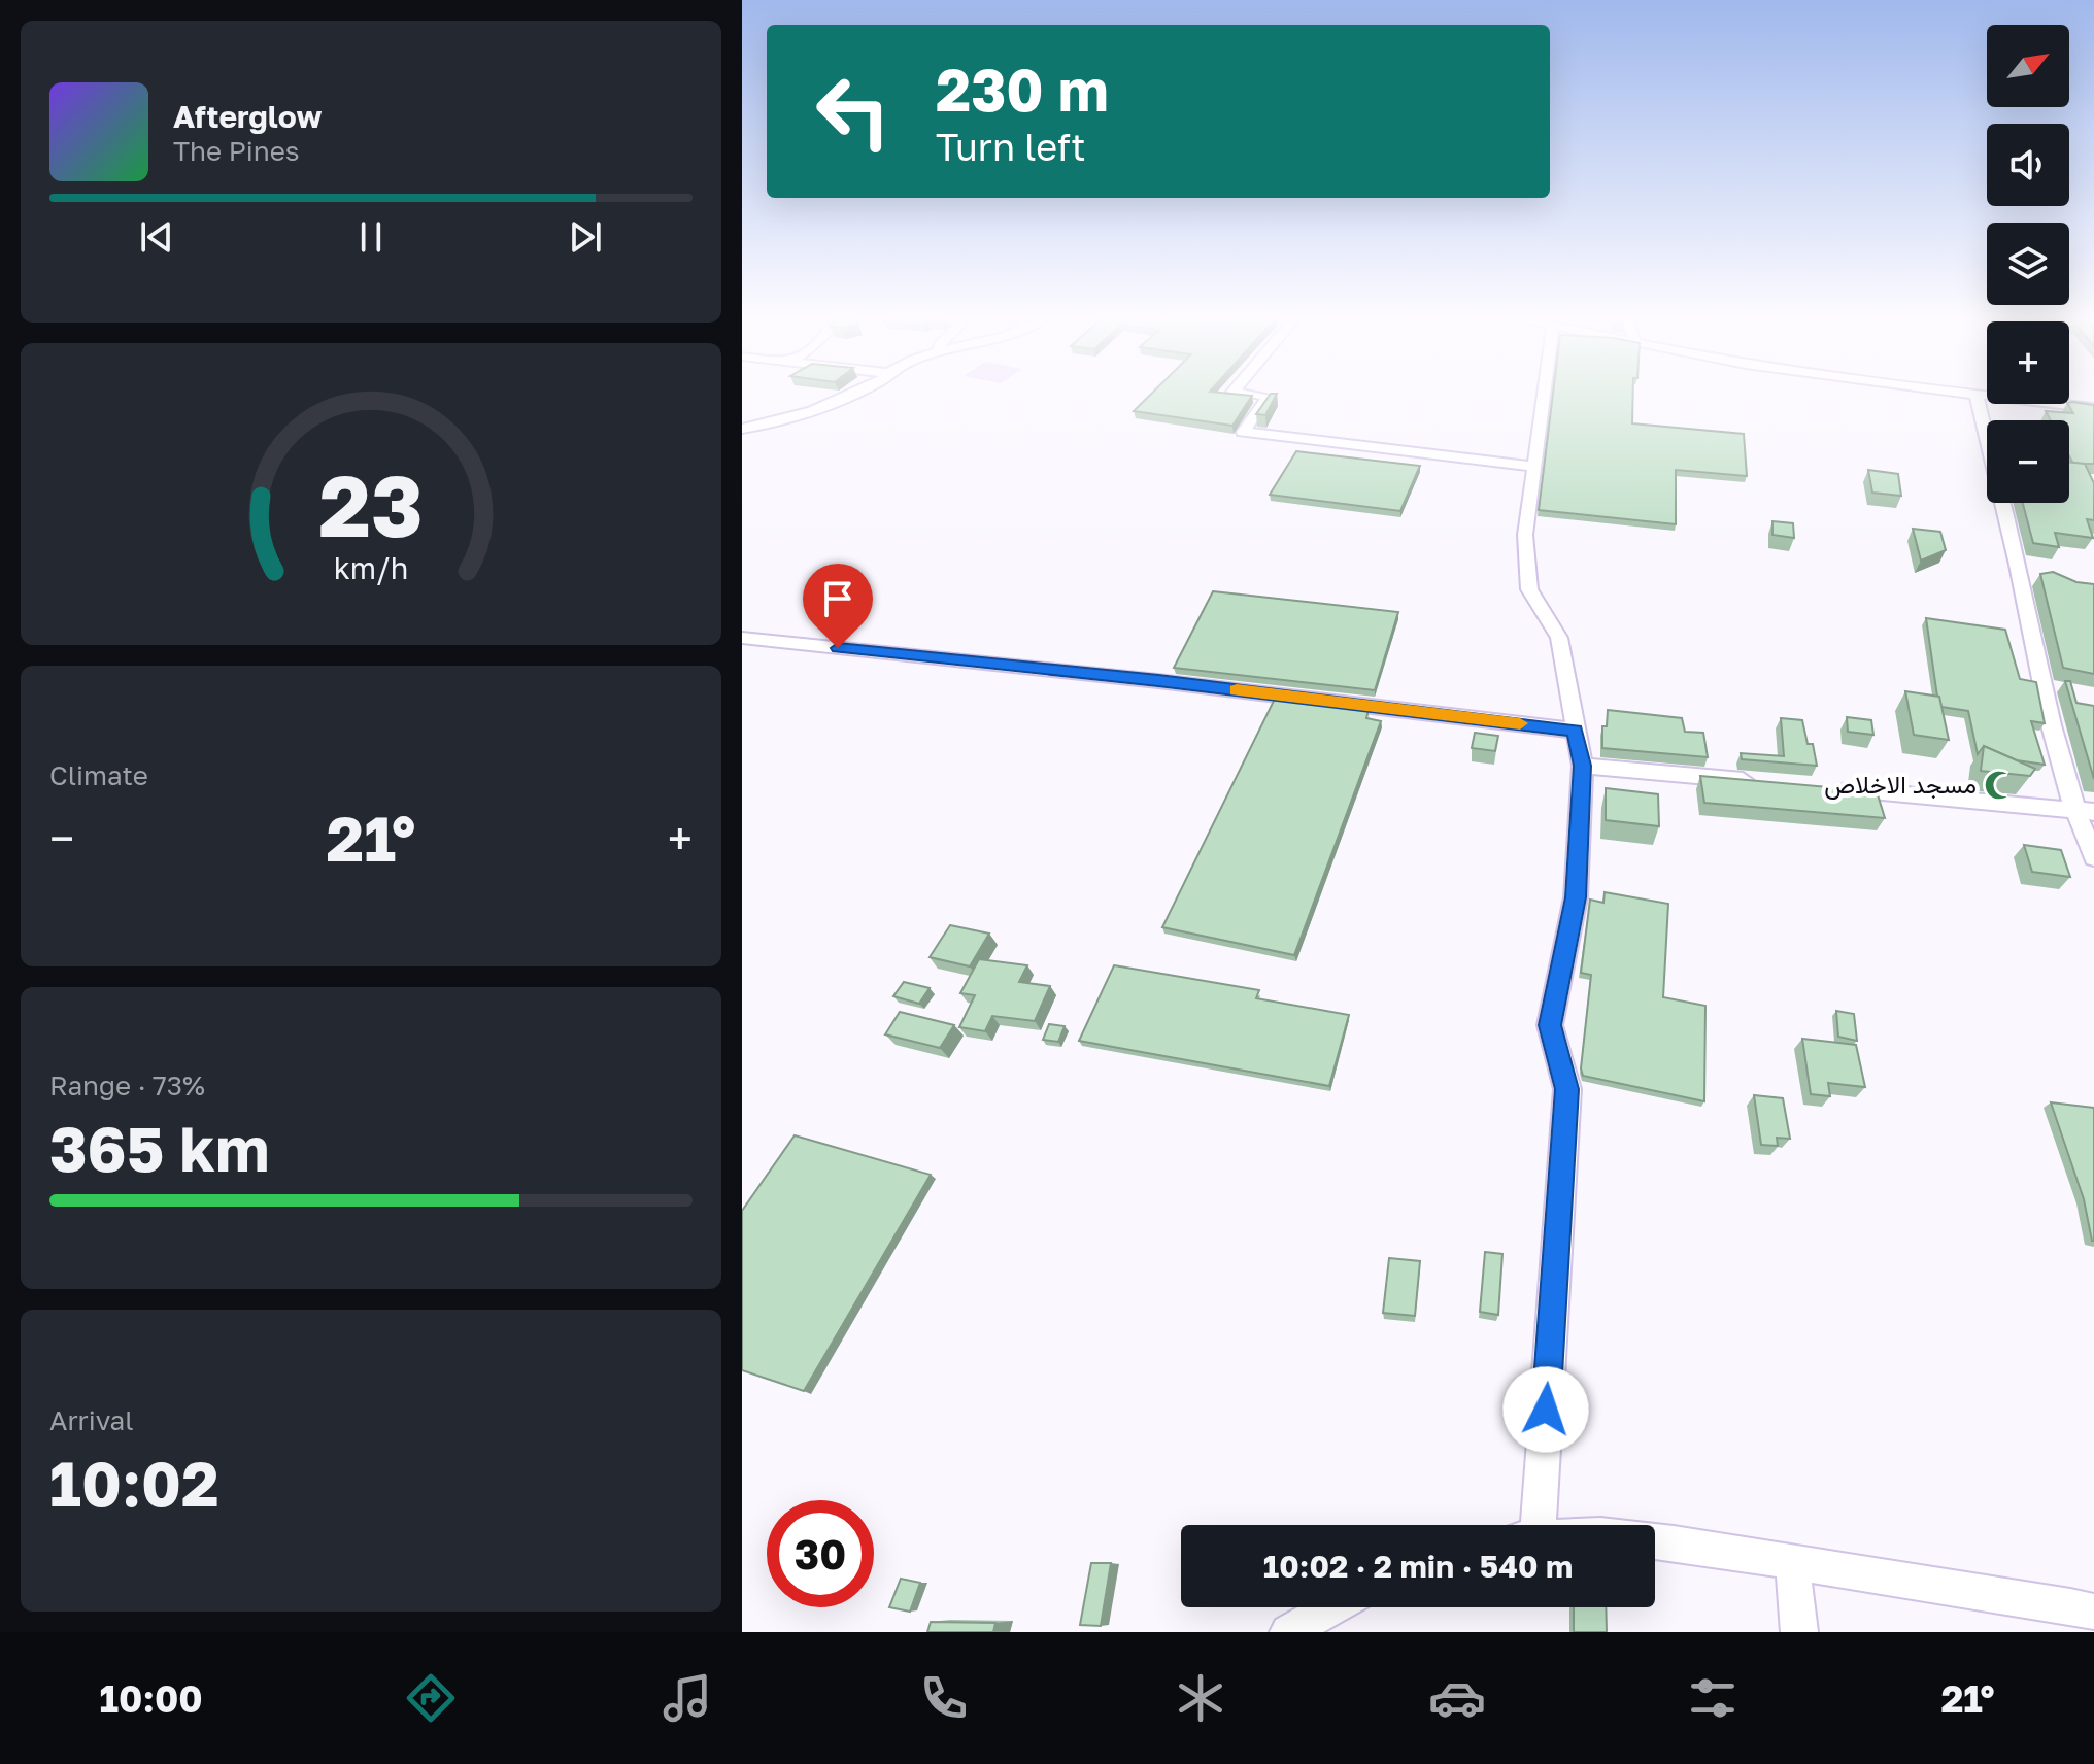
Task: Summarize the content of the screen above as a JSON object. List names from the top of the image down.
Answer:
{
  "places": {
    "mosque": ["مسجد الاخلاص"]
  },
  "north": "top right",
  "page": {
    "map_buttons": ["+", "−"],
    "turn": ["230 m", "Turn left"],
    "song": ["Afterglow", "The Pines"],
    "tile": [
      "Climate",
      ["Range · 73%", "365 km"],
      ["Arrival", "10:02"]
    ],
    "heat": ["−", "21°", "+"],
    "limit": "30",
    "trip": "10:02 · 2 min · 540 m",
    "tabs": ["10:00", "21°"],
    "gauge": ["23", "km/h"]
  }
}
